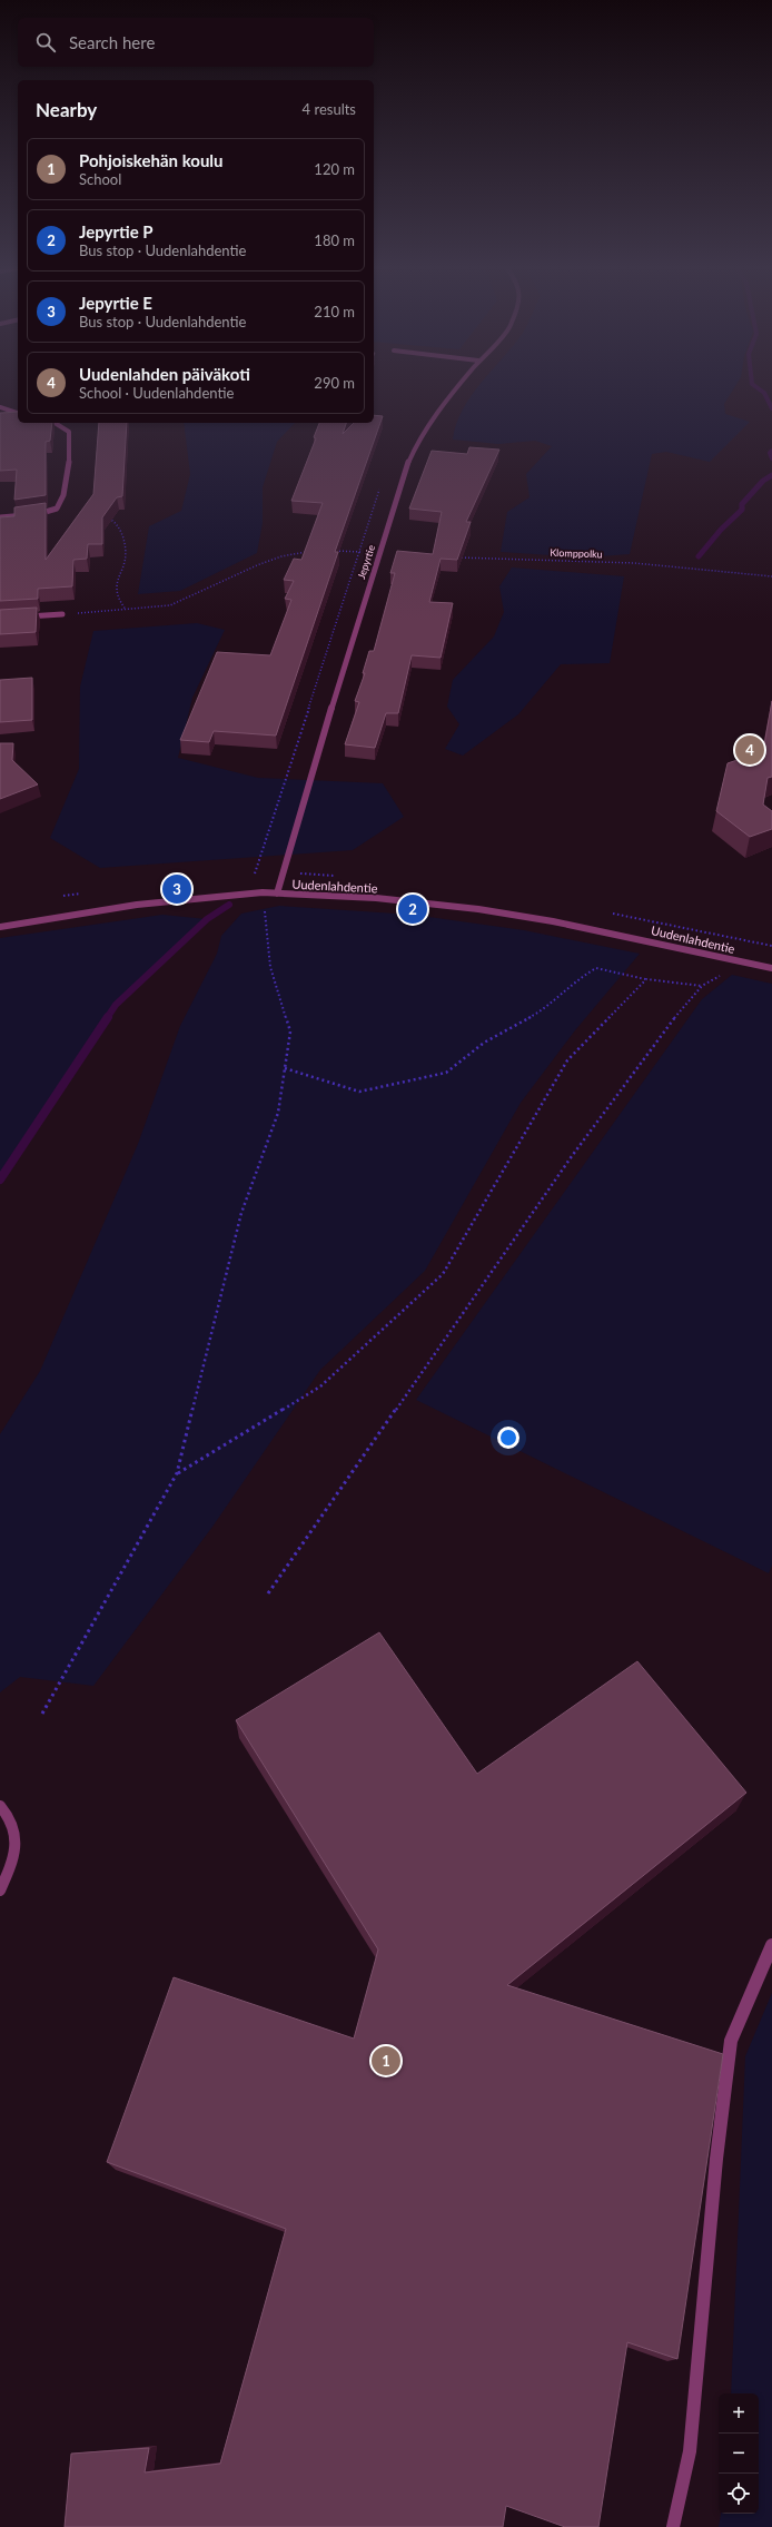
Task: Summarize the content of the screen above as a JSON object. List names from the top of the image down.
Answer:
{
  "streets": {
    "street": ["Jepyrtie", "Uudenlahdentie"],
    "path": ["Klomppolku"]
  },
  "crossings": [
    ["Jepyrtie", "Uudenlahdentie"]
  ],
  "page": {
    "search": "Search here",
    "heading": ["Nearby", "4 results"],
    "list": [
      {
        "mark": "1",
        "name": "Pohjoiskehän koulu",
        "note": "School",
        "value": "120 m"
      },
      {
        "mark": "2",
        "name": "Jepyrtie P",
        "note": "Bus stop · Uudenlahdentie",
        "value": "180 m"
      },
      {
        "mark": "3",
        "name": "Jepyrtie E",
        "note": "Bus stop · Uudenlahdentie",
        "value": "210 m"
      },
      {
        "mark": "4",
        "name": "Uudenlahden päiväkoti",
        "note": "School · Uudenlahdentie",
        "value": "290 m"
      }
    ],
    "pins": [
      "4",
      "3",
      "2",
      "1"
    ],
    "map_buttons": ["+", "−"]
  }
}
